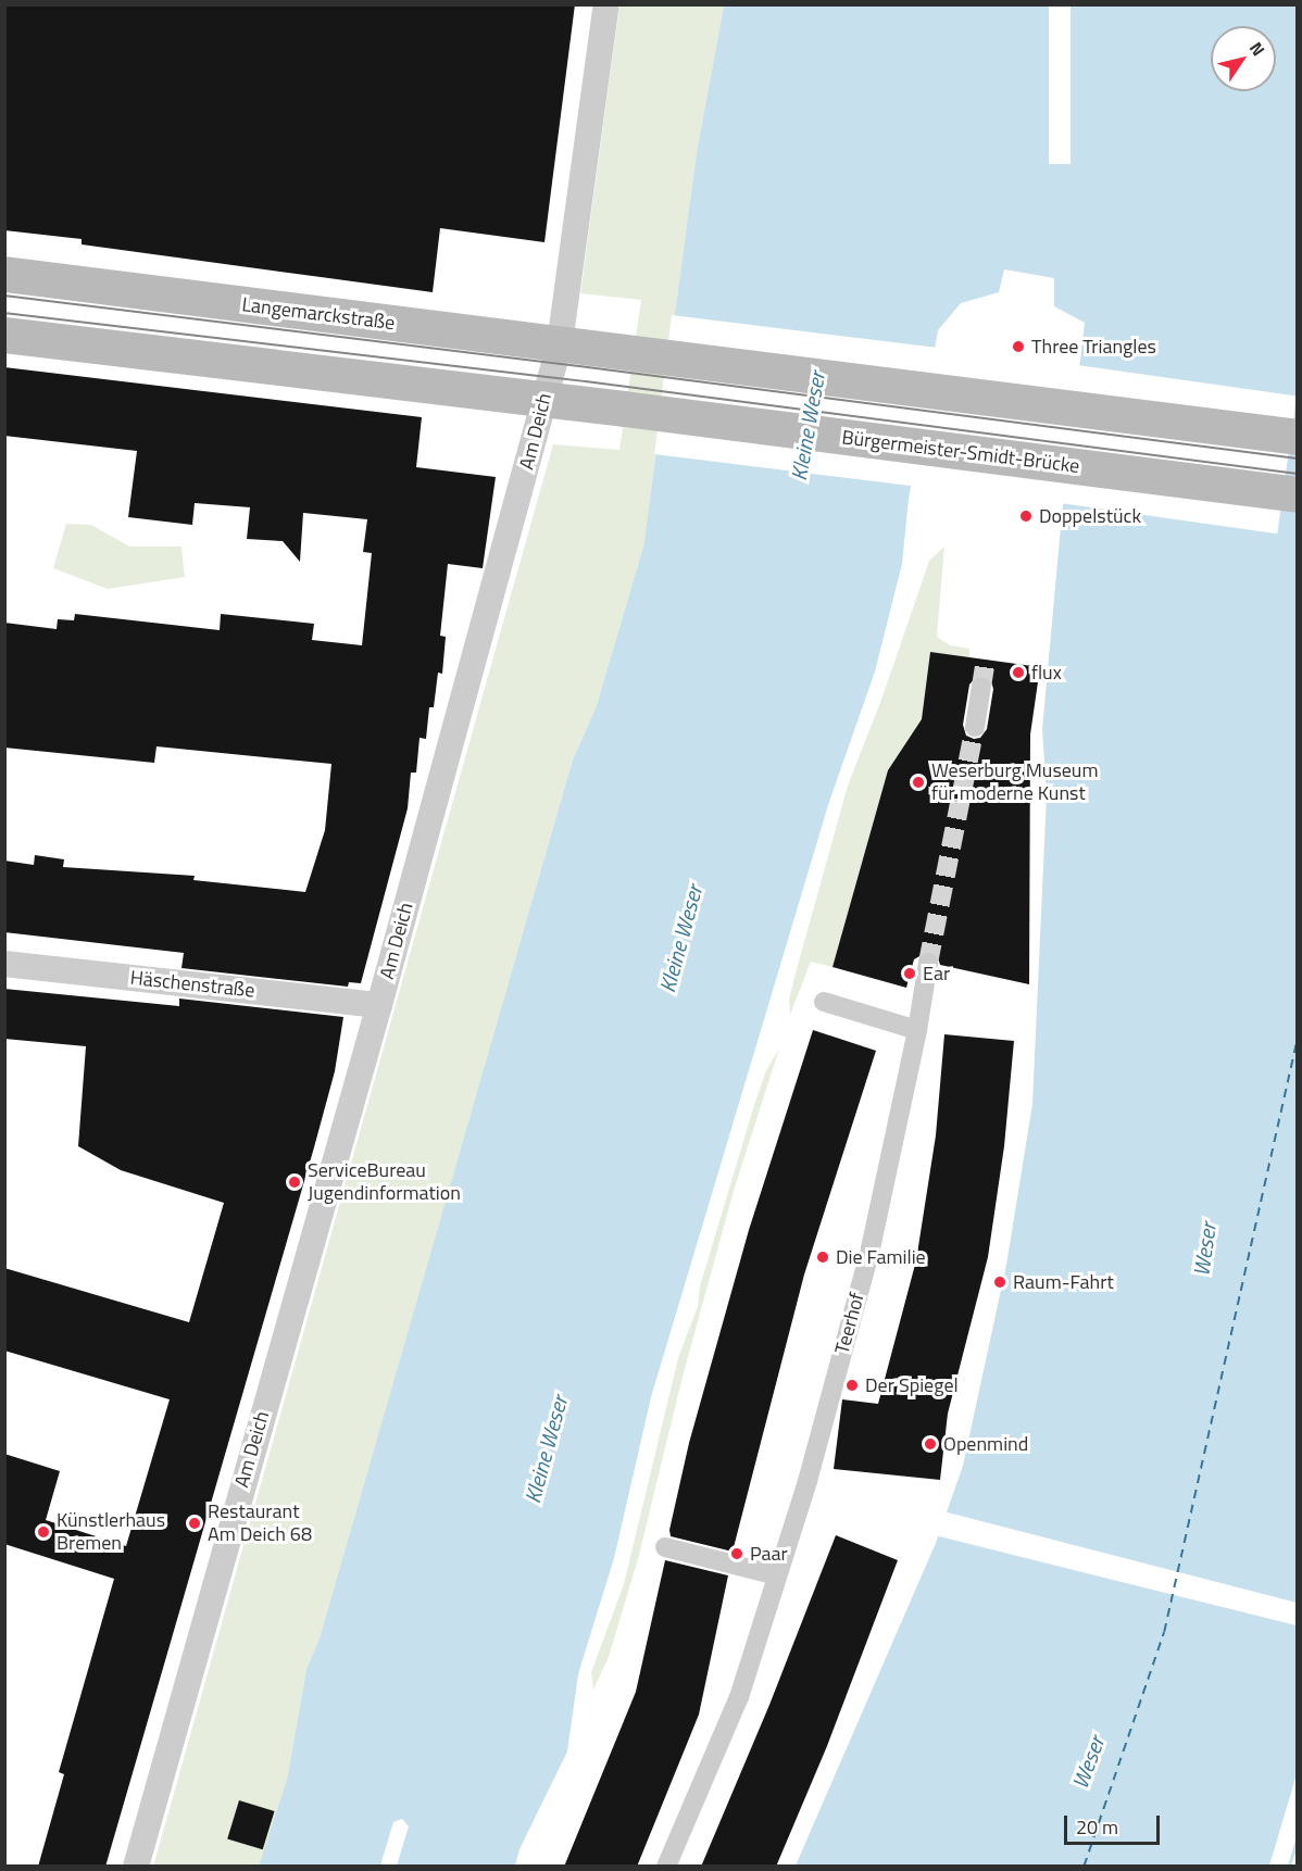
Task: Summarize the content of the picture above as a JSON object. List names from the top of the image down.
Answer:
{
  "streets": {
    "main road": ["Langemarckstraße", "Bürgermeister-Smidt-Brücke"],
    "street": ["Am Deich", "Häschenstraße", "Teerhof"]
  },
  "crossings": [
    ["Langemarckstraße", "Am Deich"],
    ["Am Deich", "Bürgermeister-Smidt-Brücke"],
    ["Am Deich", "Häschenstraße"]
  ],
  "water": ["Kleine Weser", "Weser"],
  "places": [
    "Three Triangles",
    "Doppelstück",
    "flux",
    "Weserburg Museum für moderne Kunst",
    "Ear",
    "ServiceBureau Jugendinformation",
    "Die Familie",
    "Raum-Fahrt",
    "Der Spiegel",
    "Openmind",
    "Restaurant Am Deich 68",
    "Künstlerhaus Bremen",
    "Paar"
  ],
  "scale_bar": "20 m",
  "north": "top right"
}
